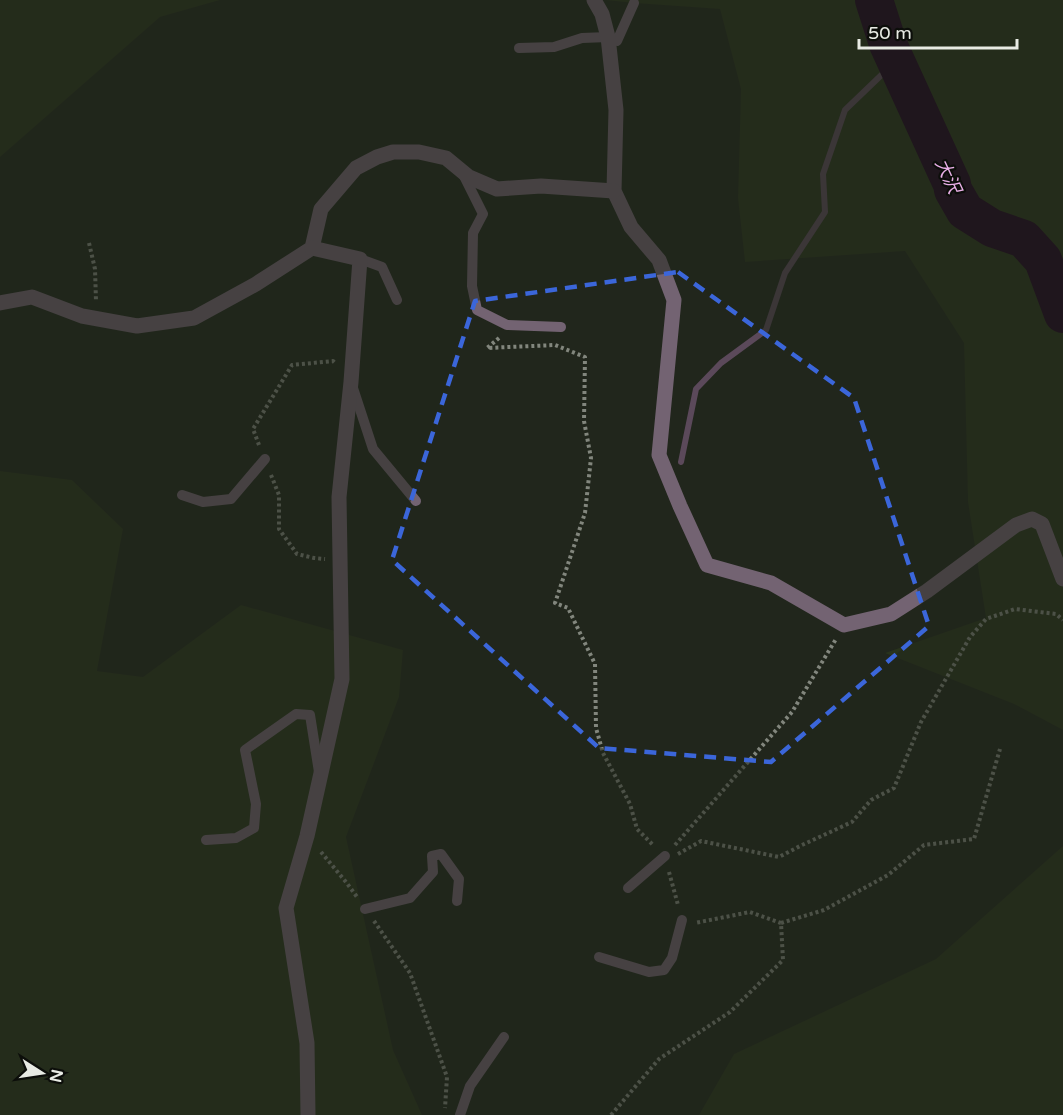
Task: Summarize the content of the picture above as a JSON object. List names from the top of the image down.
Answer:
{
  "water": ["大沢"],
  "scale_bar": "50 m",
  "north": "right"
}
